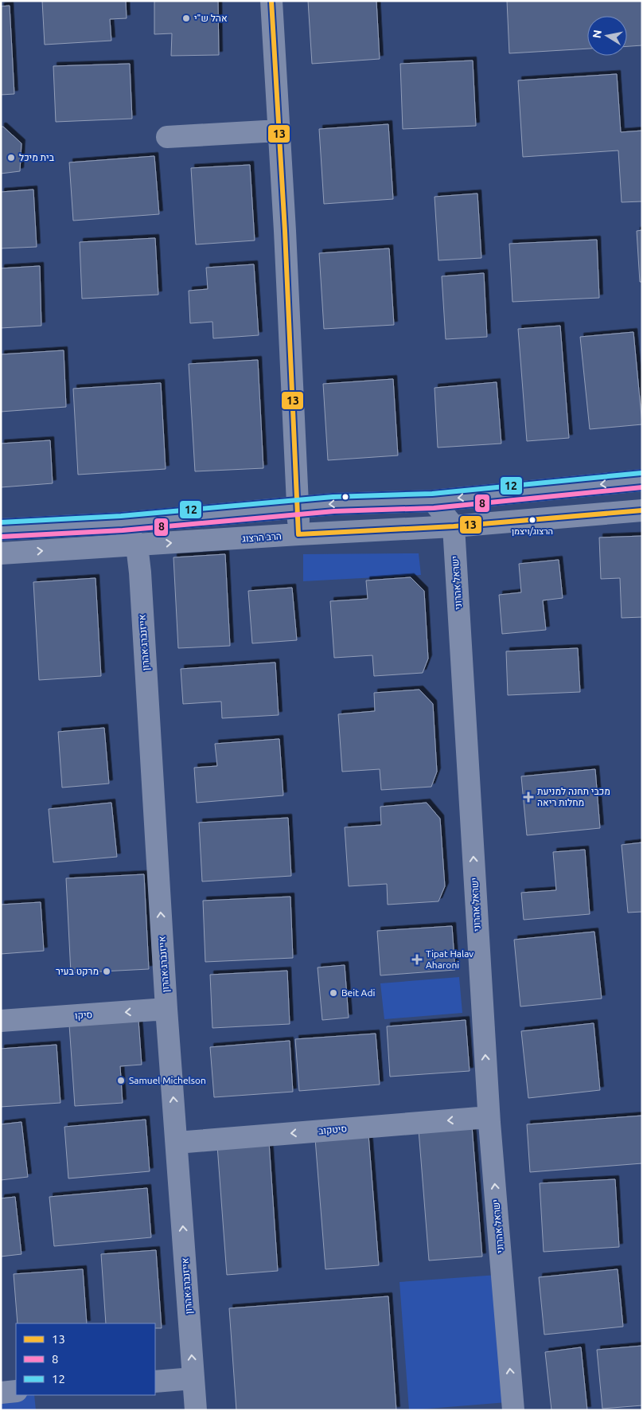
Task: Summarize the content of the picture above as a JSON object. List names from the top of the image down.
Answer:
{
  "streets": {
    "street": [
      "הרב הרצוג",
      "ישראל אהרוני",
      "אייזנברג אהרון",
      "סיקו",
      "סיטקוב"
    ]
  },
  "crossings": [
    ["הרב הרצוג", "ישראל אהרוני"],
    ["הרב הרצוג", "אייזנברג אהרון"],
    ["ישראל אהרוני", "סיטקוב"],
    ["אייזנברג אהרון", "סיקו"],
    ["אייזנברג אהרון", "סיטקוב"]
  ],
  "one_way": [
    "ישראל אהרוני",
    "אייזנברג אהרון",
    "סיקו",
    "סיטקוב"
  ],
  "places": {
    "other": [
      "אהל ש\"י",
      "בית מיכל",
      "הרצוג/ויצמן",
      "מרקט בעיר",
      "Beit Adi",
      "Samuel Michelson"
    ],
    "health": ["מכבי תחנה למניעת מחלות ריאה", "Tipat Halav Aharoni"]
  },
  "lines": ["transit line 13", "transit line 12", "transit line 8"],
  "legend": ["13", "8", "12"],
  "north": "left"
}
